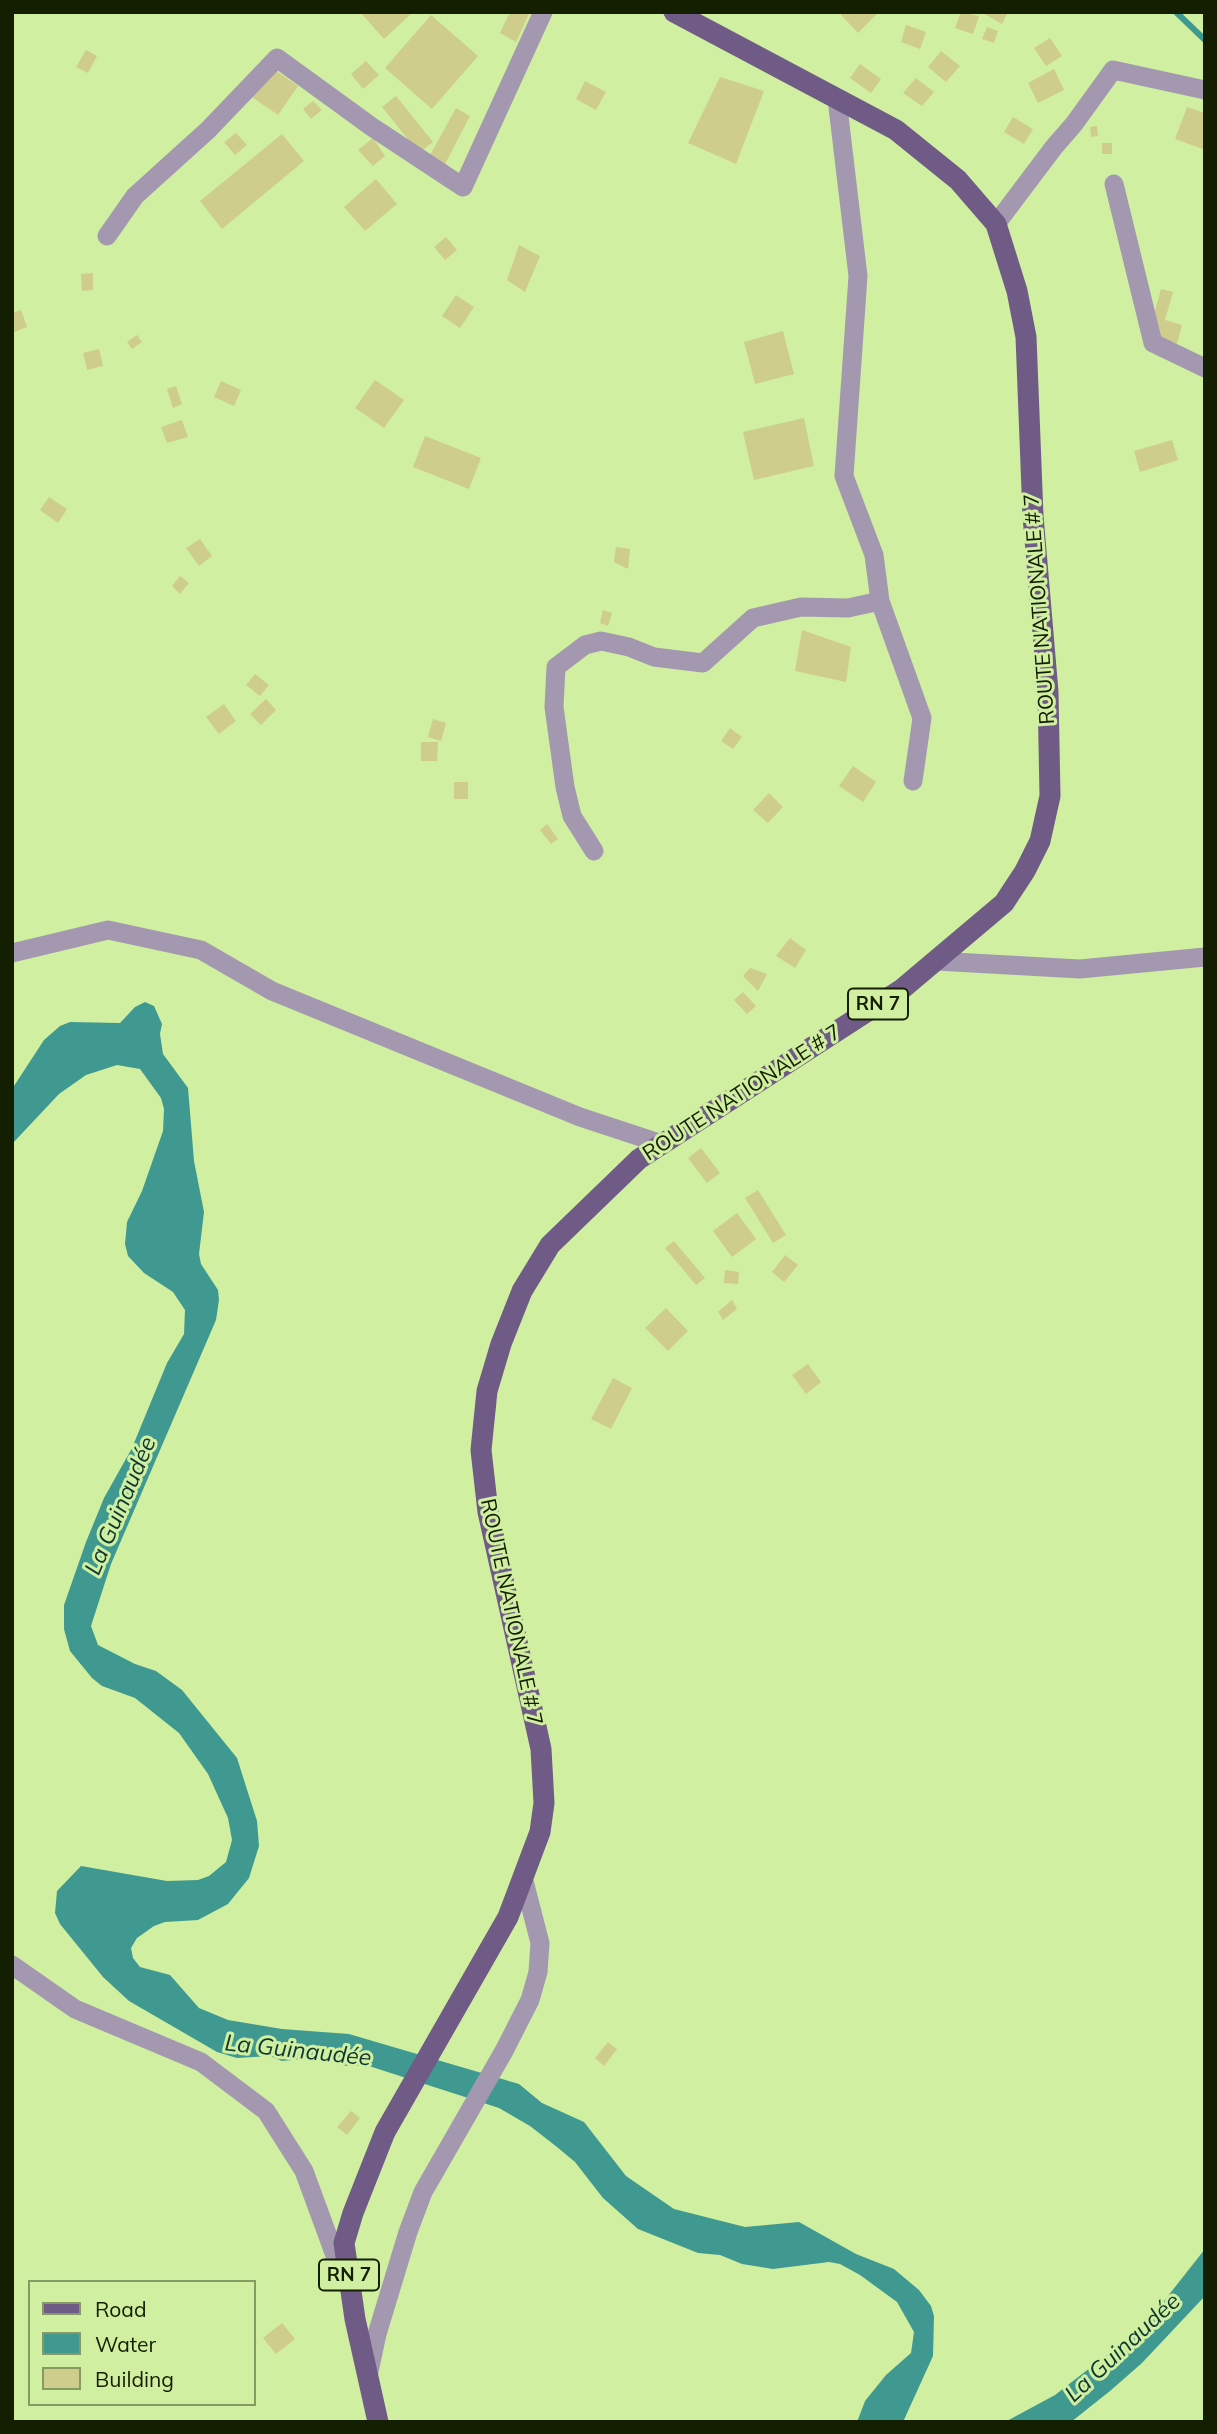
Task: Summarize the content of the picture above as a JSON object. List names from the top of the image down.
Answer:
{
  "streets": {
    "main road": ["ROUTE NATIONALE # 7", "RN 7"]
  },
  "water": ["La Guinaudée"],
  "legend": ["Road", "Water", "Building"]
}
